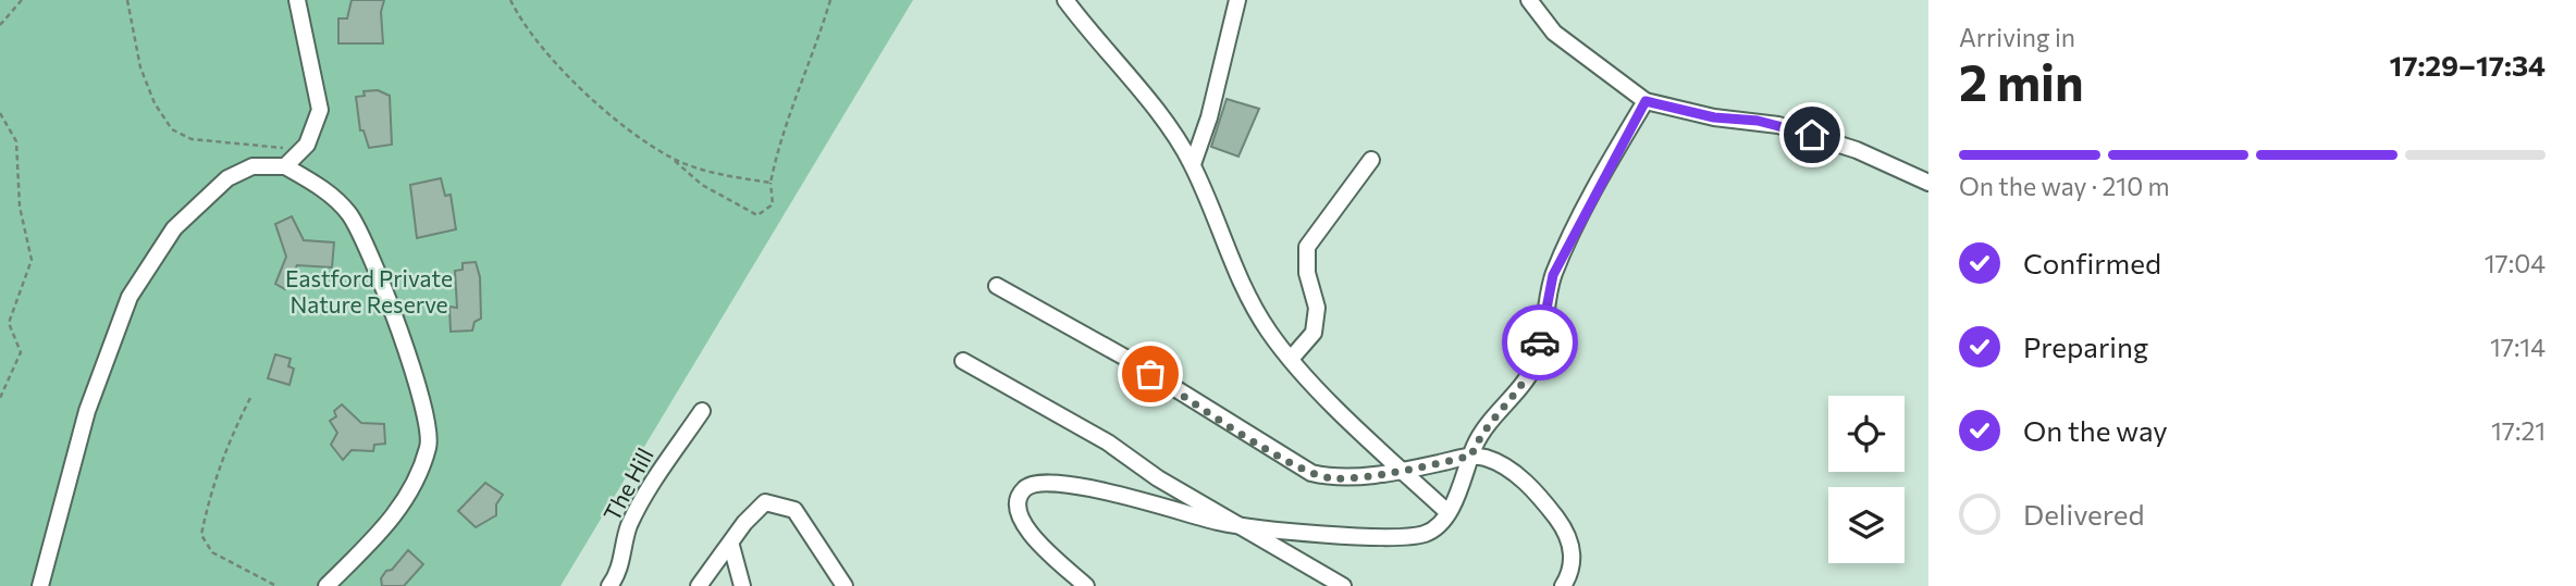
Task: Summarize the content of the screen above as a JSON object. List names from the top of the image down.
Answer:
{
  "streets": {
    "street": ["The Hill"]
  },
  "parks": ["Eastford Private Nature Reserve"],
  "page": {
    "heading": ["2 min", "Arriving in", "17:29–17:34"],
    "bar": "On the way · 210 m",
    "list": [
      ["Confirmed", "17:04"],
      ["Preparing", "17:14"],
      ["On the way", "17:21"],
      "Delivered"
    ]
  }
}
